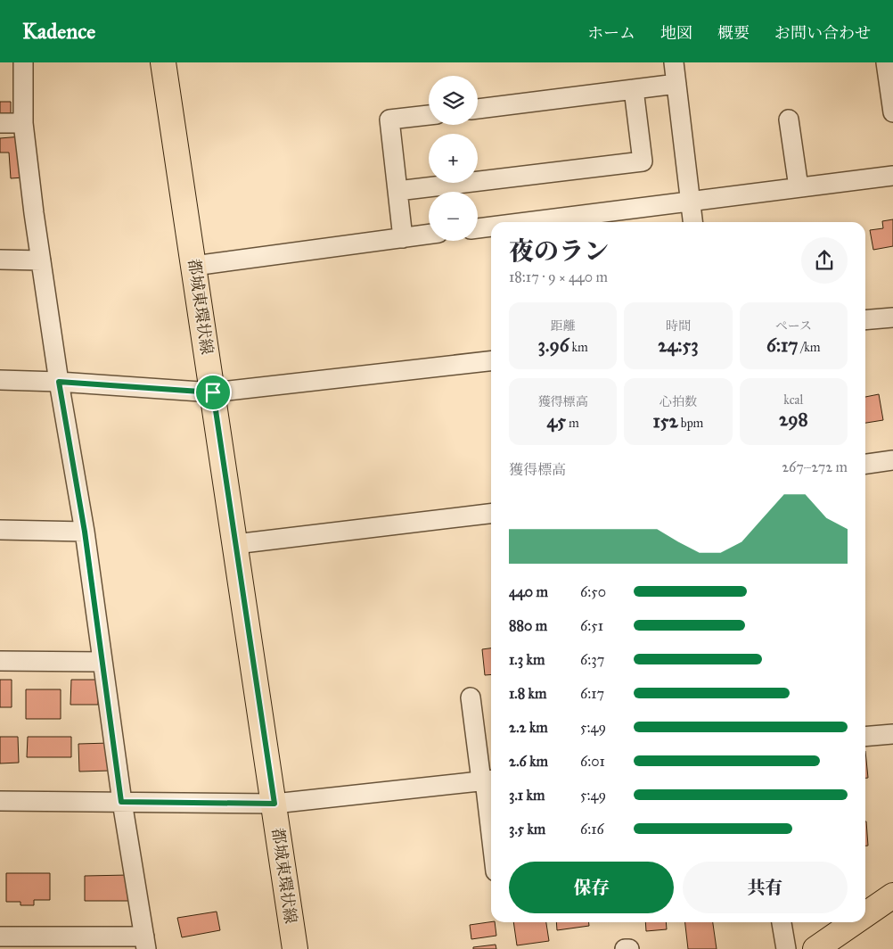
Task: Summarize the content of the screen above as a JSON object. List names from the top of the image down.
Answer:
{
  "streets": {
    "main road": ["都城東環状線"]
  },
  "page": {
    "header": "Kadence",
    "nav": [
      "ホーム",
      "地図",
      "概要",
      "お問い合わせ"
    ],
    "map_buttons": ["+", "−"],
    "heading": ["夜のラン", "18:17 · 9 × 440 m"],
    "stats": [
      ["距離", "3.96 km"],
      ["時間", "24:53"],
      ["ペース", "6:17 /km"],
      ["獲得標高", "45 m"],
      ["心拍数", "152 bpm"],
      ["kcal", "298"]
    ],
    "chart": ["獲得標高", "267–272 m"],
    "list": [
      {
        "name": "440 m",
        "note": "6:50"
      },
      {
        "name": "880 m",
        "note": "6:51"
      },
      {
        "name": "1.3 km",
        "note": "6:37"
      },
      {
        "name": "1.8 km",
        "note": "6:17"
      },
      {
        "name": "2.2 km",
        "note": "5:49"
      },
      {
        "name": "2.6 km",
        "note": "6:01"
      },
      {
        "name": "3.1 km",
        "note": "5:49"
      },
      {
        "name": "3.5 km",
        "note": "6:16"
      }
    ],
    "buttons": ["保存", "共有"]
  }
}
